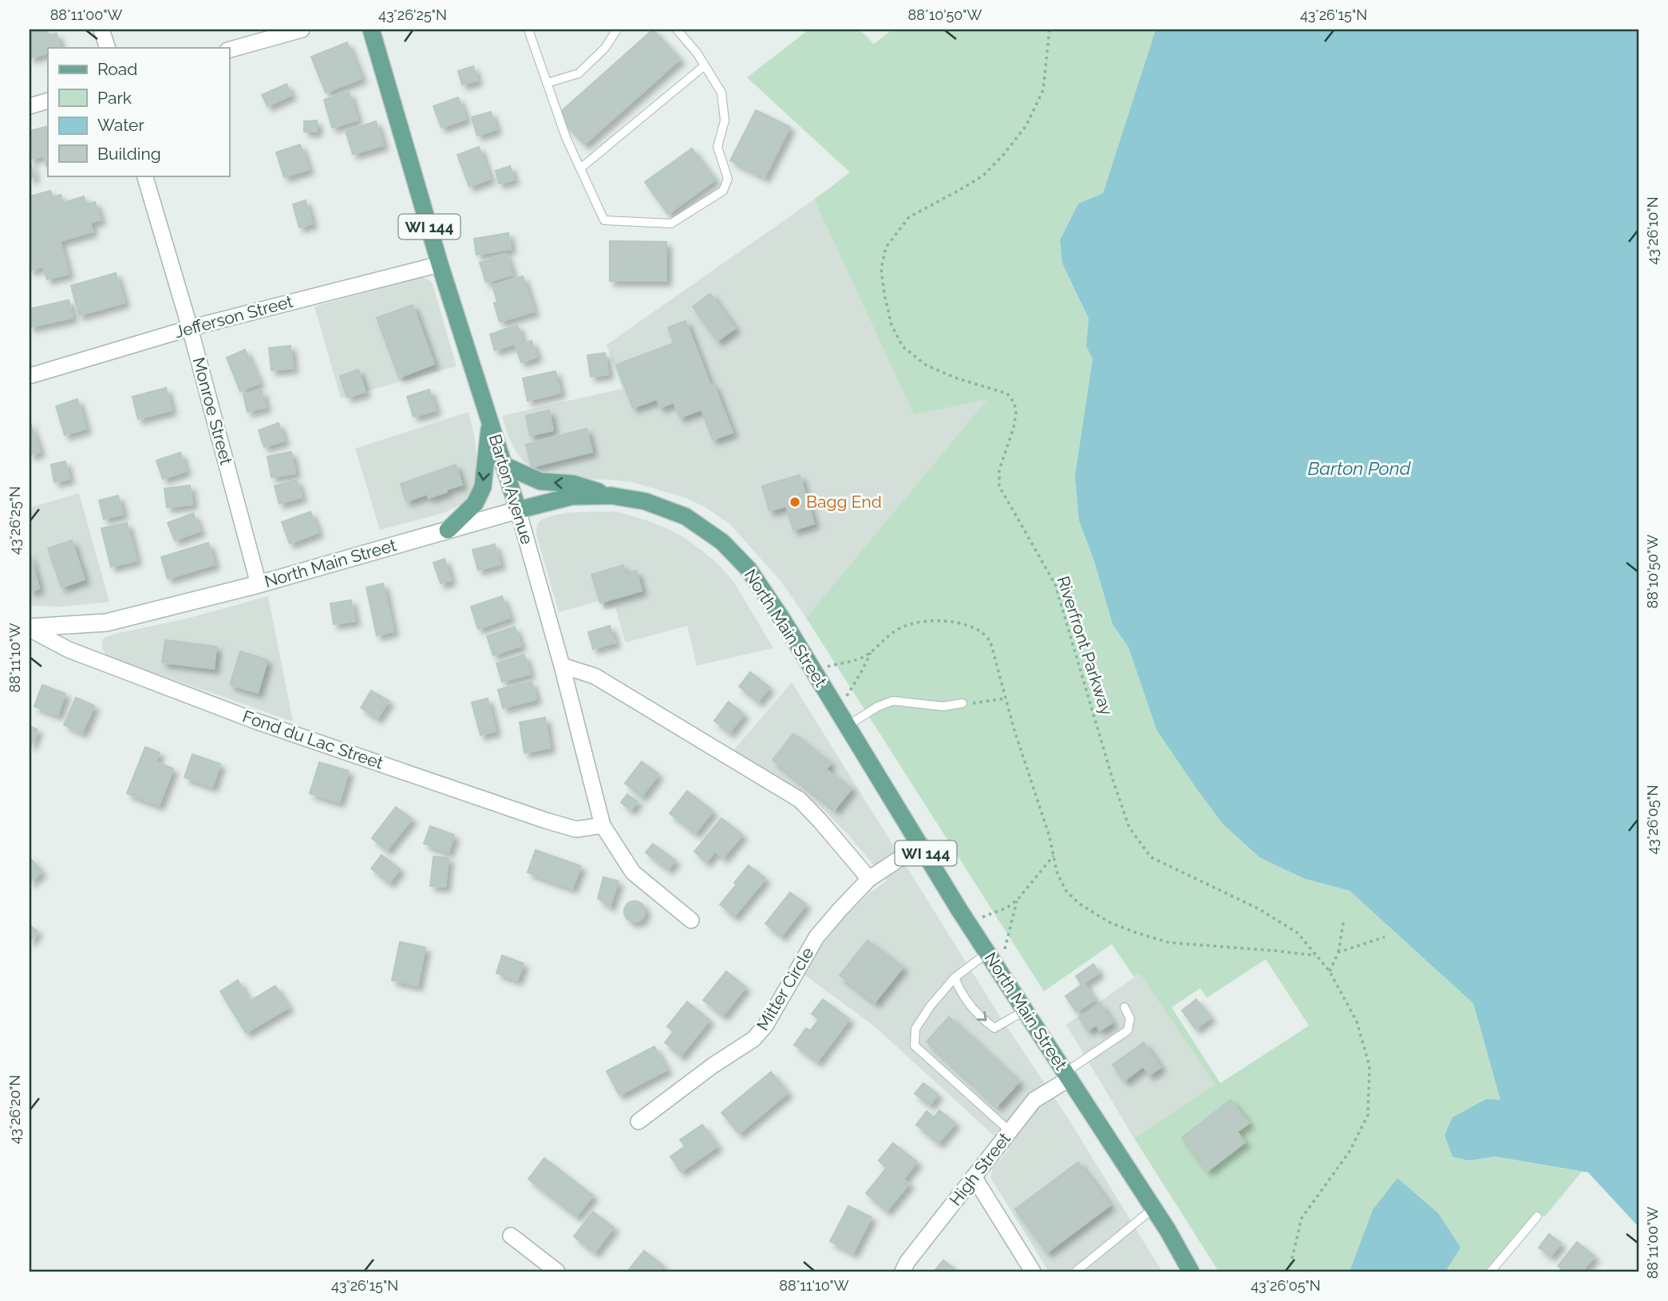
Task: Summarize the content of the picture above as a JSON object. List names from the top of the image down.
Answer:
{
  "streets": {
    "main road": ["WI 144", "Barton Avenue", "North Main Street"],
    "street": [
      "Jefferson Street",
      "Monroe Street",
      "Fond du Lac Street",
      "Mitter Circle",
      "High Street"
    ],
    "path": ["Riverfront Parkway"]
  },
  "crossings": [
    ["Jefferson Street", "Monroe Street"],
    ["Jefferson Street", "Barton Avenue"],
    ["Monroe Street", "North Main Street"],
    ["Barton Avenue", "North Main Street"],
    ["Barton Avenue", "Fond du Lac Street"],
    ["North Main Street", "Fond du Lac Street"],
    ["North Main Street", "Mitter Circle"],
    ["North Main Street", "High Street"]
  ],
  "water": ["Barton Pond"],
  "places": ["Bagg End"],
  "legend": [
    "Road",
    "Park",
    "Water",
    "Building"
  ],
  "coordinates": [
    "88°11'00\"W",
    "43°26'25\"N",
    "88°10'50\"W",
    "43°26'15\"N",
    "43°26'10\"N",
    "88°11'10\"W",
    "43°26'05\"N",
    "43°26'20\"N"
  ]
}
